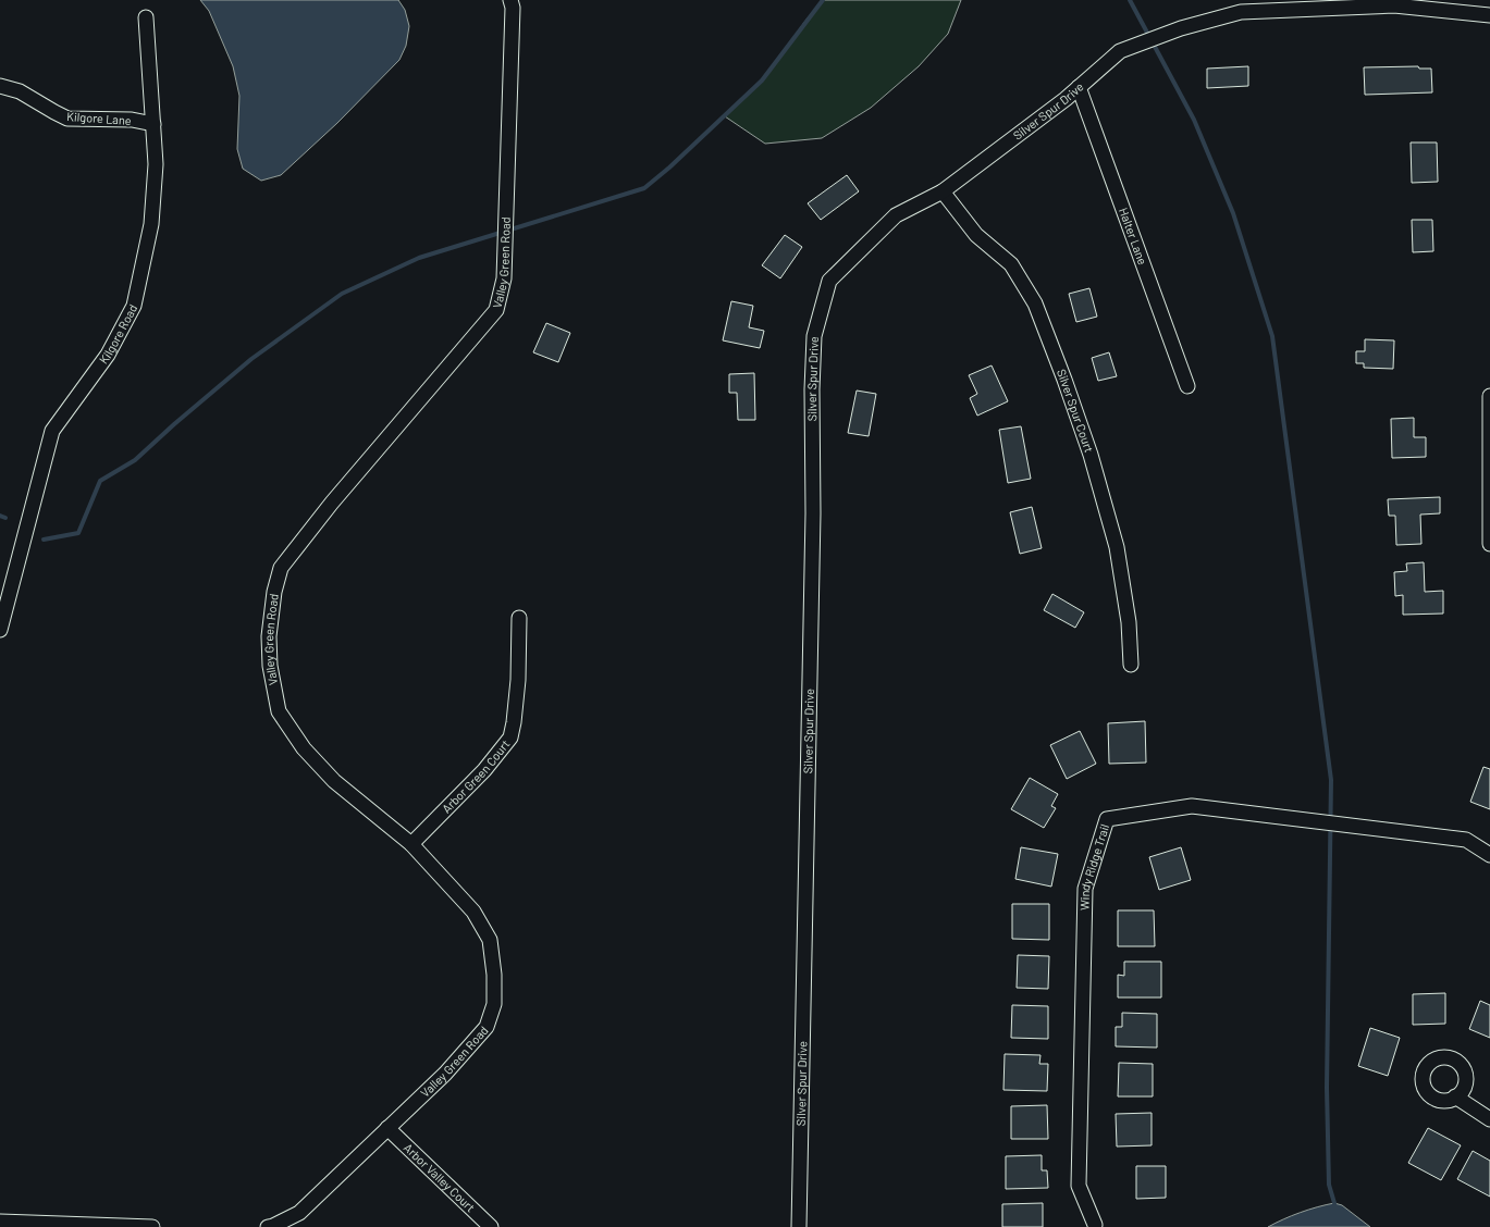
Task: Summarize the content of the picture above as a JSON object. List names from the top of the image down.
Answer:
{
  "streets": {
    "street": [
      "Silver Spur Drive",
      "Kilgore Lane",
      "Halter Lane",
      "Valley Green Road",
      "Kilgore Road",
      "Silver Spur Court",
      "Arbor Green Court",
      "Windy Ridge Trail",
      "Arbor Valley Court"
    ]
  },
  "crossings": [
    ["Silver Spur Drive", "Halter Lane"],
    ["Silver Spur Drive", "Silver Spur Court"],
    ["Kilgore Lane", "Kilgore Road"],
    ["Valley Green Road", "Arbor Green Court"],
    ["Valley Green Road", "Arbor Valley Court"]
  ]
}
